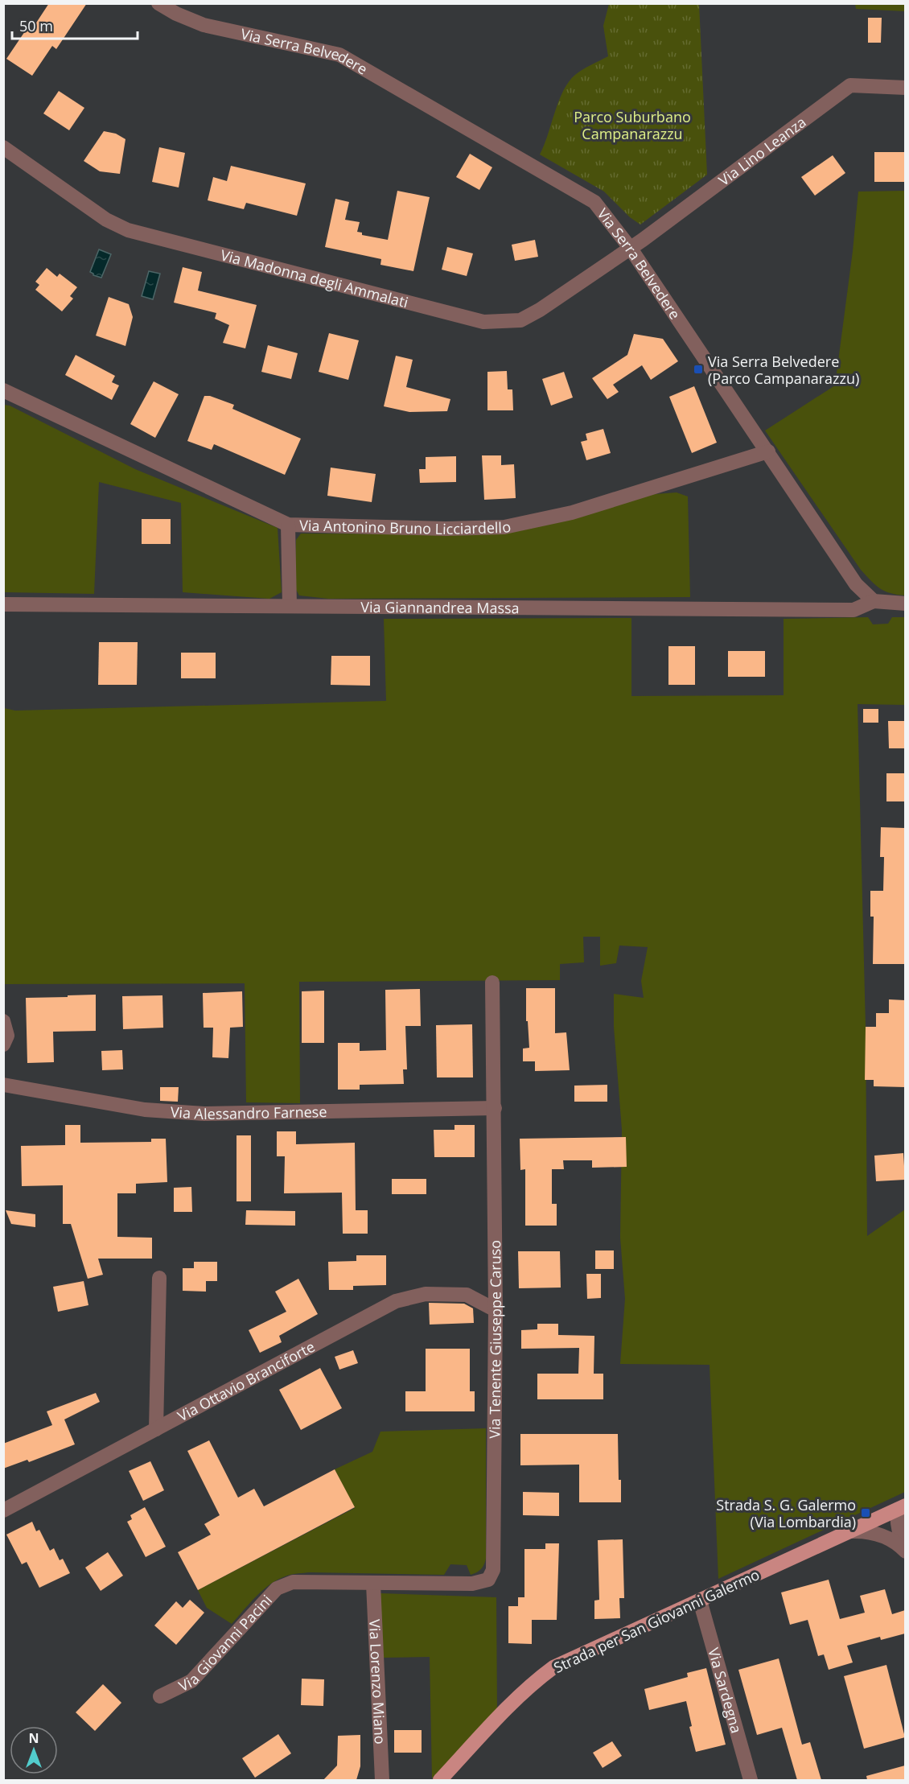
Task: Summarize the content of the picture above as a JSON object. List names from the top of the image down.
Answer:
{
  "streets": {
    "main road": ["Strada per San Giovanni Galermo"],
    "street": [
      "Via Serra Belvedere",
      "Via Lino Leanza",
      "Via Madonna degli Ammalati",
      "Via Antonino Bruno Licciardello",
      "Via Giannandrea Massa",
      "Via Alessandro Farnese",
      "Via Tenente Giuseppe Caruso",
      "Via Ottavio Branciforte",
      "Via Giovanni Pacini",
      "Via Lorenzo Miano",
      "Via Sardegna"
    ]
  },
  "crossings": [
    ["Via Serra Belvedere", "Via Lino Leanza"],
    ["Via Serra Belvedere", "Via Madonna degli Ammalati"],
    ["Via Serra Belvedere", "Via Antonino Bruno Licciardello"],
    ["Via Serra Belvedere", "Via Giannandrea Massa"],
    ["Via Lino Leanza", "Via Madonna degli Ammalati"],
    ["Via Alessandro Farnese", "Via Tenente Giuseppe Caruso"],
    ["Via Tenente Giuseppe Caruso", "Via Ottavio Branciforte"],
    ["Via Tenente Giuseppe Caruso", "Via Giovanni Pacini"],
    ["Via Tenente Giuseppe Caruso", "Via Lorenzo Miano"],
    ["Strada per San Giovanni Galermo", "Via Sardegna"],
    ["Via Giovanni Pacini", "Via Lorenzo Miano"]
  ],
  "parks": ["Parco Suburbano Campanarazzu"],
  "places": {
    "transit": ["Via Serra Belvedere (Parco Campanarazzu)", "Strada S. G. Galermo (Via Lombardia)"]
  },
  "scale_bar": "50 m",
  "north": "top"
}
